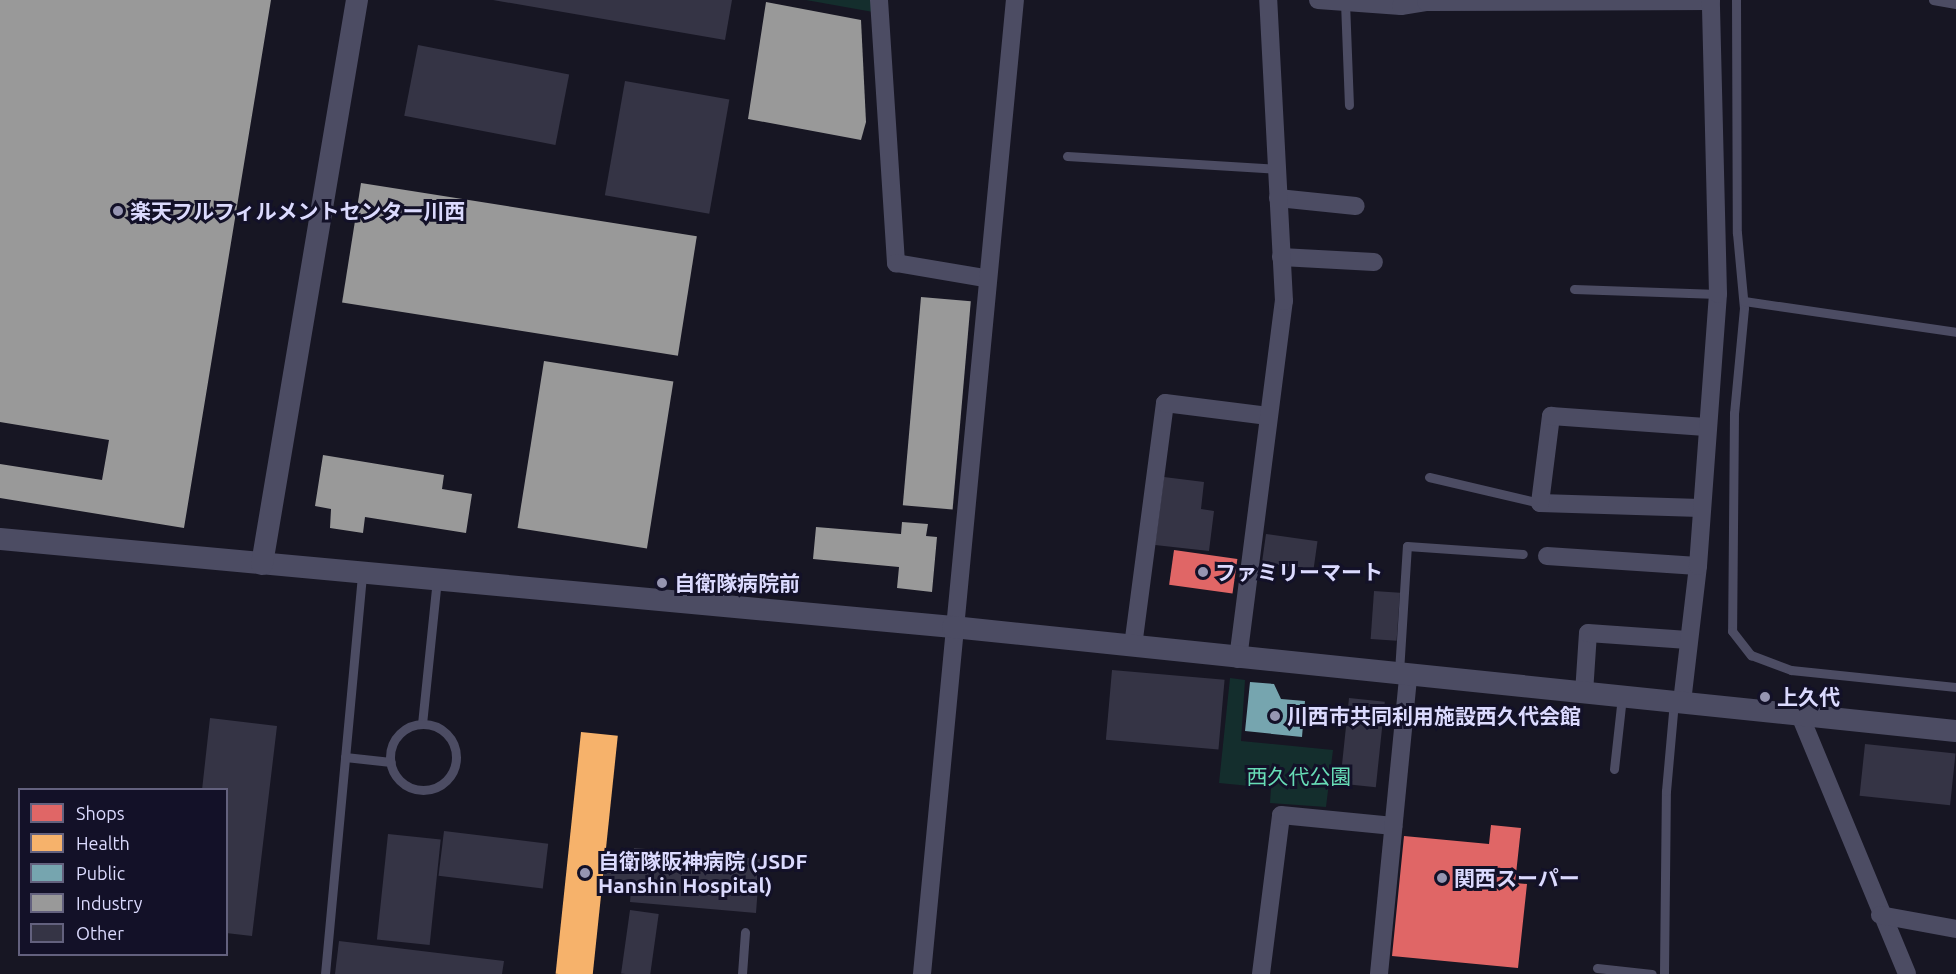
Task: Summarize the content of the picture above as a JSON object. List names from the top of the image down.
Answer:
{
  "parks": ["西久代公園"],
  "places": [
    "楽天フルフィルメントセンター川西",
    "ファミリーマート",
    "自衛隊病院前",
    "上久代",
    "川西市共同利用施設西久代会館",
    "自衛隊阪神病院 (JSDF Hanshin Hospital)",
    "関西スーパー"
  ],
  "legend": [
    "Shops",
    "Health",
    "Public",
    "Industry",
    "Other"
  ]
}
